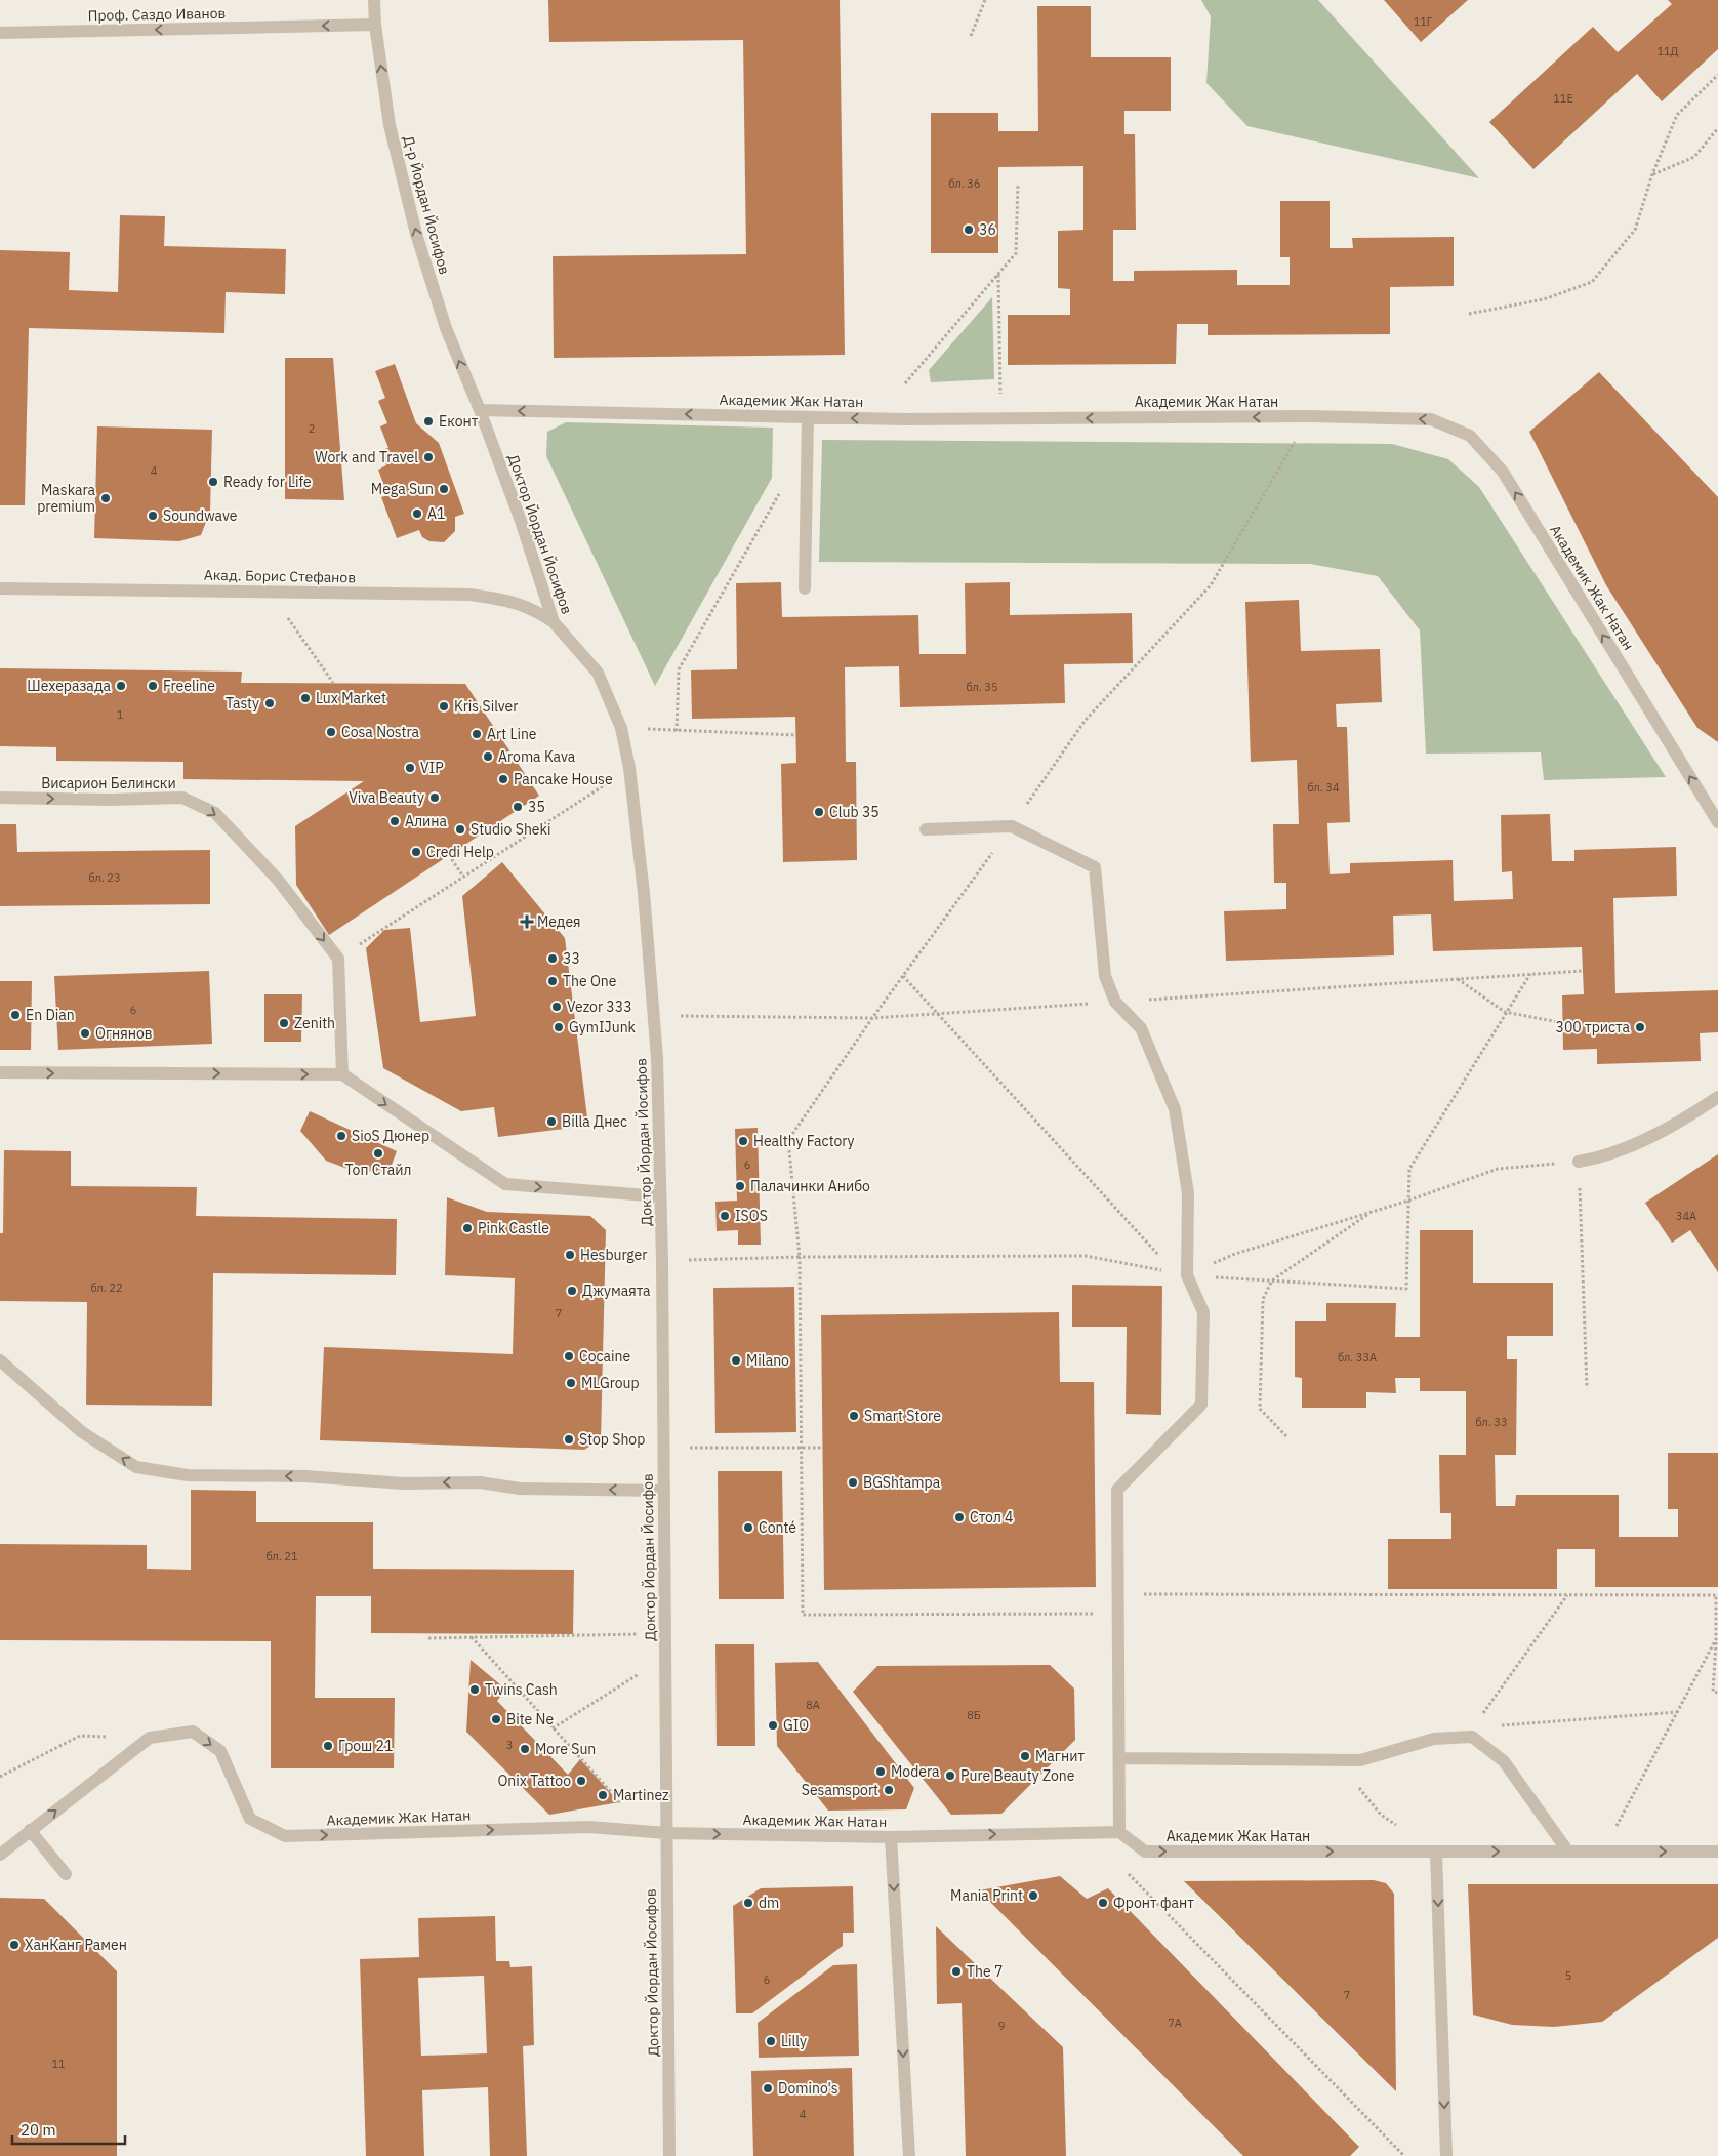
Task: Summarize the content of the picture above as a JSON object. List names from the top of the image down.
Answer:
{
  "streets": {
    "street": [
      "Проф. Саздо Иванов",
      "Д-р Йордан Йосифов",
      "Академик Жак Натан",
      "Доктор Йордан Йосифов",
      "Акад. Борис Стефанов",
      "Висарион Белински"
    ]
  },
  "crossings": [
    ["Проф. Саздо Иванов", "Д-р Йордан Йосифов"],
    ["Д-р Йордан Йосифов", "Академик Жак Натан"],
    ["Д-р Йордан Йосифов", "Доктор Йордан Йосифов"],
    ["Академик Жак Натан", "Доктор Йордан Йосифов"],
    ["Доктор Йордан Йосифов", "Акад. Борис Стефанов"]
  ],
  "one_way": ["Проф. Саздо Иванов", "Д-р Йордан Йосифов", "Висарион Белински"],
  "places": {
    "other": [
      "36",
      "Еконт",
      "Work and Travel",
      "Ready for Life",
      "Mega Sun",
      "Maskara premium",
      "A1",
      "Soundwave",
      "Шехеразада",
      "Freeline",
      "Lux Market",
      "Tasty",
      "Kris Silver",
      "Cosa Nostra",
      "Art Line",
      "Aroma Kava",
      "VIP",
      "Pancake House",
      "Viva Beauty",
      "35",
      "Club 35",
      "Алина",
      "Studio Sheki",
      "Credi Help",
      "33",
      "The One",
      "Vezor 333",
      "En Dian",
      "Zenith",
      "GymIJunk",
      "300 триста",
      "Огнянов",
      "Billa Днес",
      "SioS Дюнер",
      "Healthy Factory",
      "Топ Стайл",
      "Палачинки Анибо",
      "ISOS",
      "Pink Castle",
      "Hesburger",
      "Джумаята",
      "Cocaine",
      "Milano",
      "MLGroup",
      "Smart Store",
      "Stop Shop",
      "BGShtampa",
      "Стол 4",
      "Conté",
      "Twins Cash",
      "Bite Ne",
      "GIO",
      "Грош 21",
      "More Sun",
      "Магнит",
      "Modera",
      "Pure Beauty Zone",
      "Onix Tattoo",
      "Sesamsport",
      "Martinez",
      "Mania Print",
      "dm",
      "Фронт фант",
      "ХанКанг Рамен",
      "The 7",
      "Lilly",
      "Domino's"
    ],
    "health": ["Медея"]
  },
  "house_numbers": [
    "11Г",
    "11Д",
    "11Е",
    "бл. 36",
    "2",
    "4",
    "бл. 35",
    "1",
    "бл. 34",
    "бл. 23",
    "6",
    "6",
    "34A",
    "бл. 22",
    "7",
    "бл. 33А",
    "бл. 33",
    "бл. 21",
    "8А",
    "8Б",
    "3",
    "5",
    "6",
    "7",
    "7А",
    "9",
    "11",
    "4"
  ],
  "scale_bar": "20 m"
}
